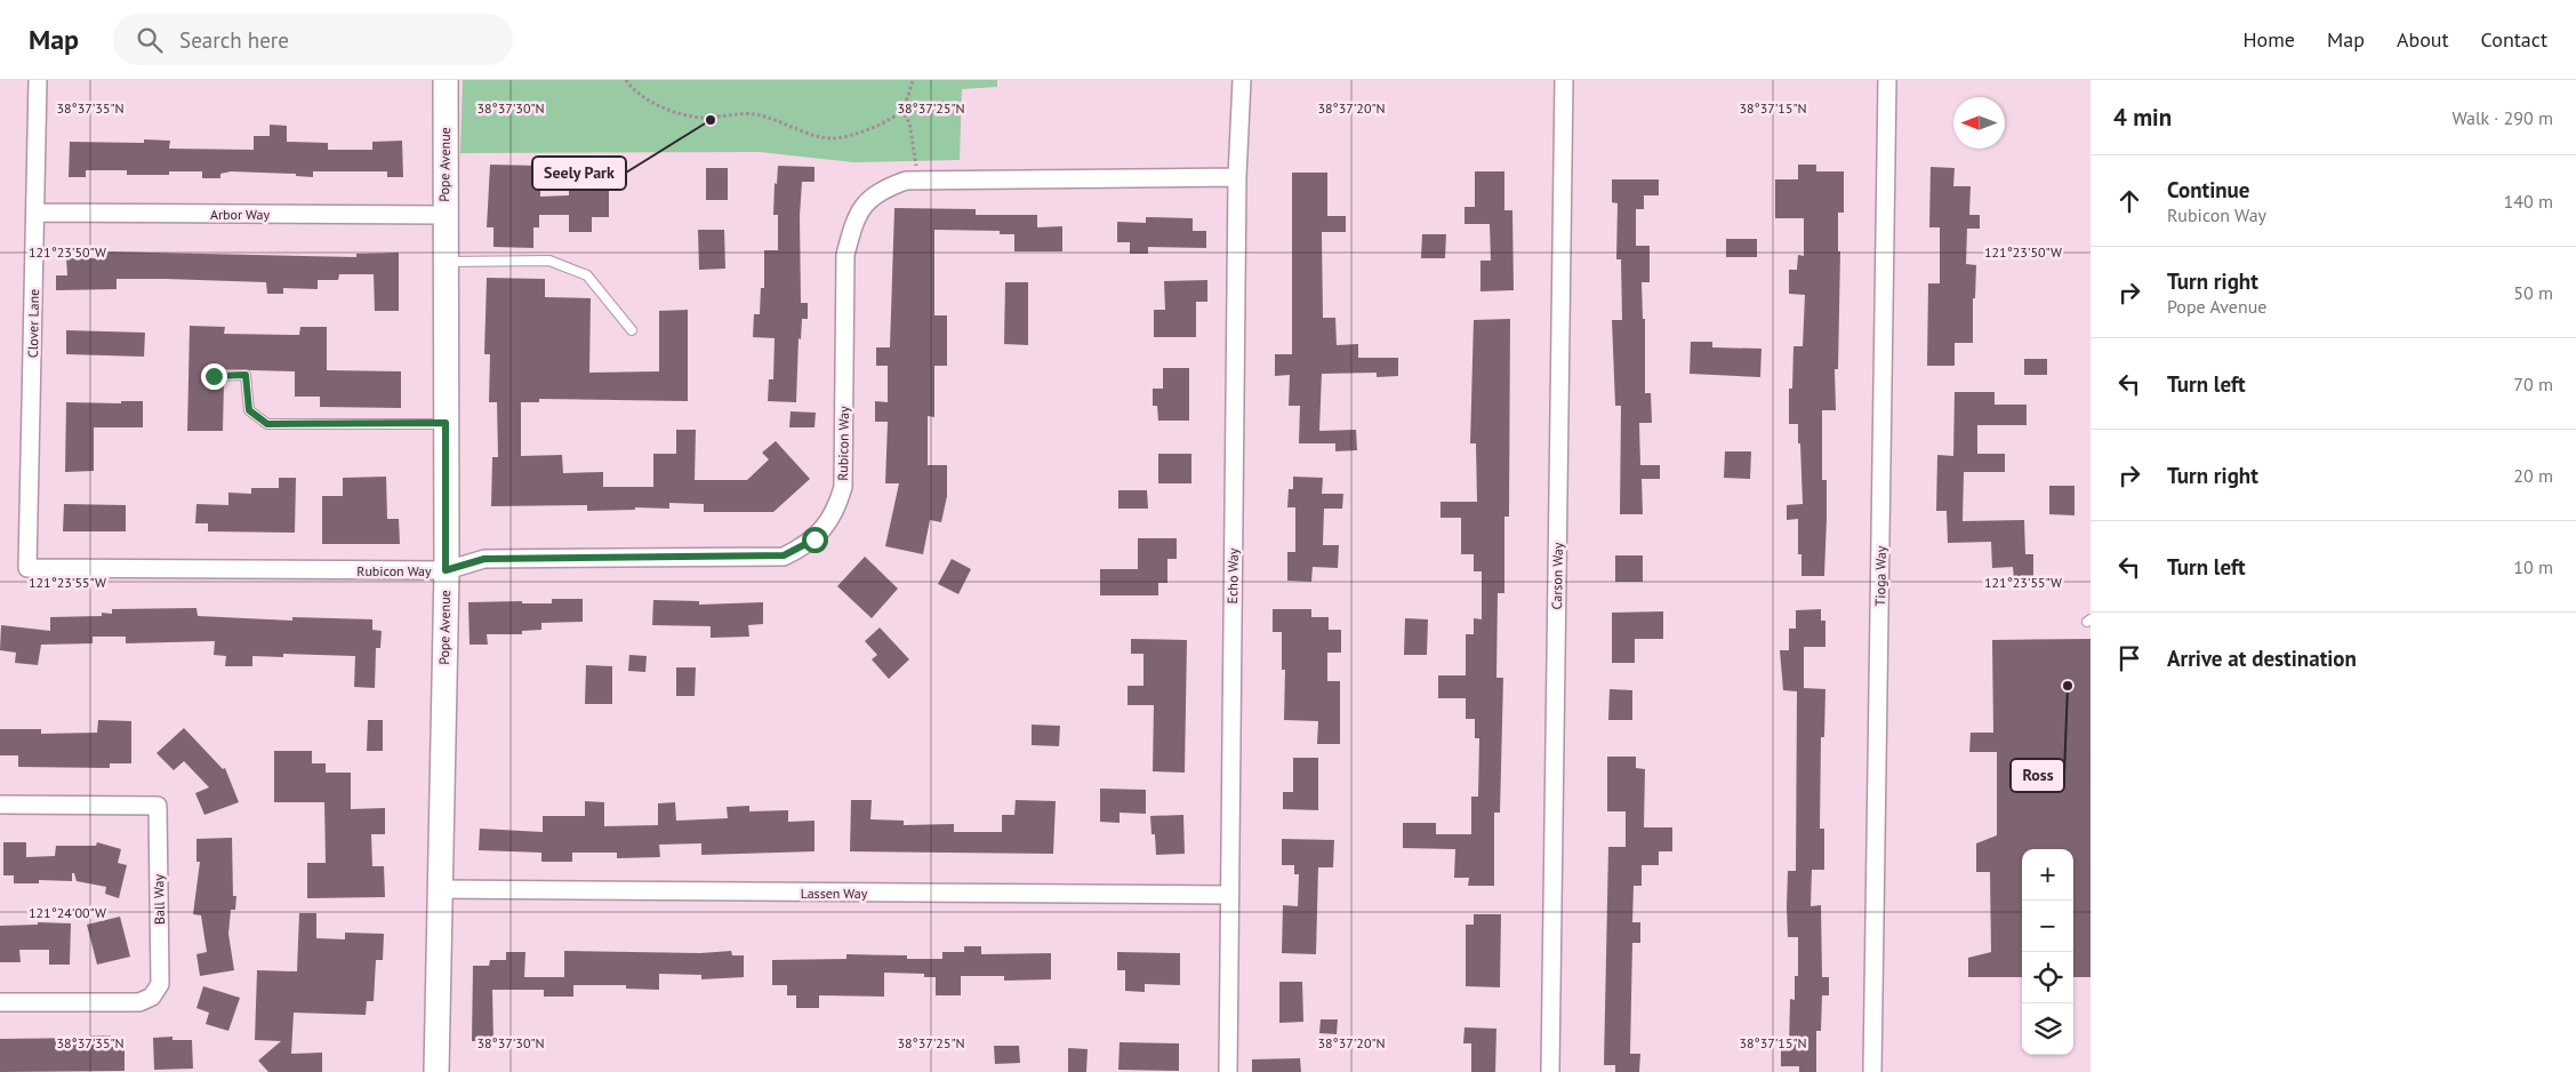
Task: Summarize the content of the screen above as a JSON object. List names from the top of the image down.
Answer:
{
  "streets": {
    "street": [
      "Pope Avenue",
      "Arbor Way",
      "Clover Lane",
      "Rubicon Way",
      "Echo Way",
      "Carson Way",
      "Tioga Way",
      "Lassen Way",
      "Ball Way"
    ]
  },
  "crossings": [
    ["Pope Avenue", "Arbor Way"],
    ["Pope Avenue", "Rubicon Way"],
    ["Pope Avenue", "Lassen Way"],
    ["Arbor Way", "Clover Lane"],
    ["Clover Lane", "Rubicon Way"],
    ["Rubicon Way", "Echo Way"],
    ["Echo Way", "Lassen Way"]
  ],
  "places": ["Seely Park", "Ross"],
  "north": "left",
  "page": {
    "header": "Map",
    "search": "Search here",
    "nav": [
      "Home",
      "Map",
      "About",
      "Contact"
    ],
    "heading": ["4 min", "Walk · 290 m"],
    "list": [
      ["Continue", "Rubicon Way", "140 m"],
      ["Turn right", "Pope Avenue", "50 m"],
      ["Turn left", "70 m"],
      ["Turn right", "20 m"],
      ["Turn left", "10 m"],
      "Arrive at destination"
    ],
    "map_buttons": ["+", "−"]
  },
  "coordinates": [
    "38°37'35\"N",
    "38°37'30\"N",
    "38°37'25\"N",
    "38°37'20\"N",
    "38°37'15\"N",
    "121°23'50\"W",
    "121°23'55\"W",
    "121°24'00\"W"
  ]
}
